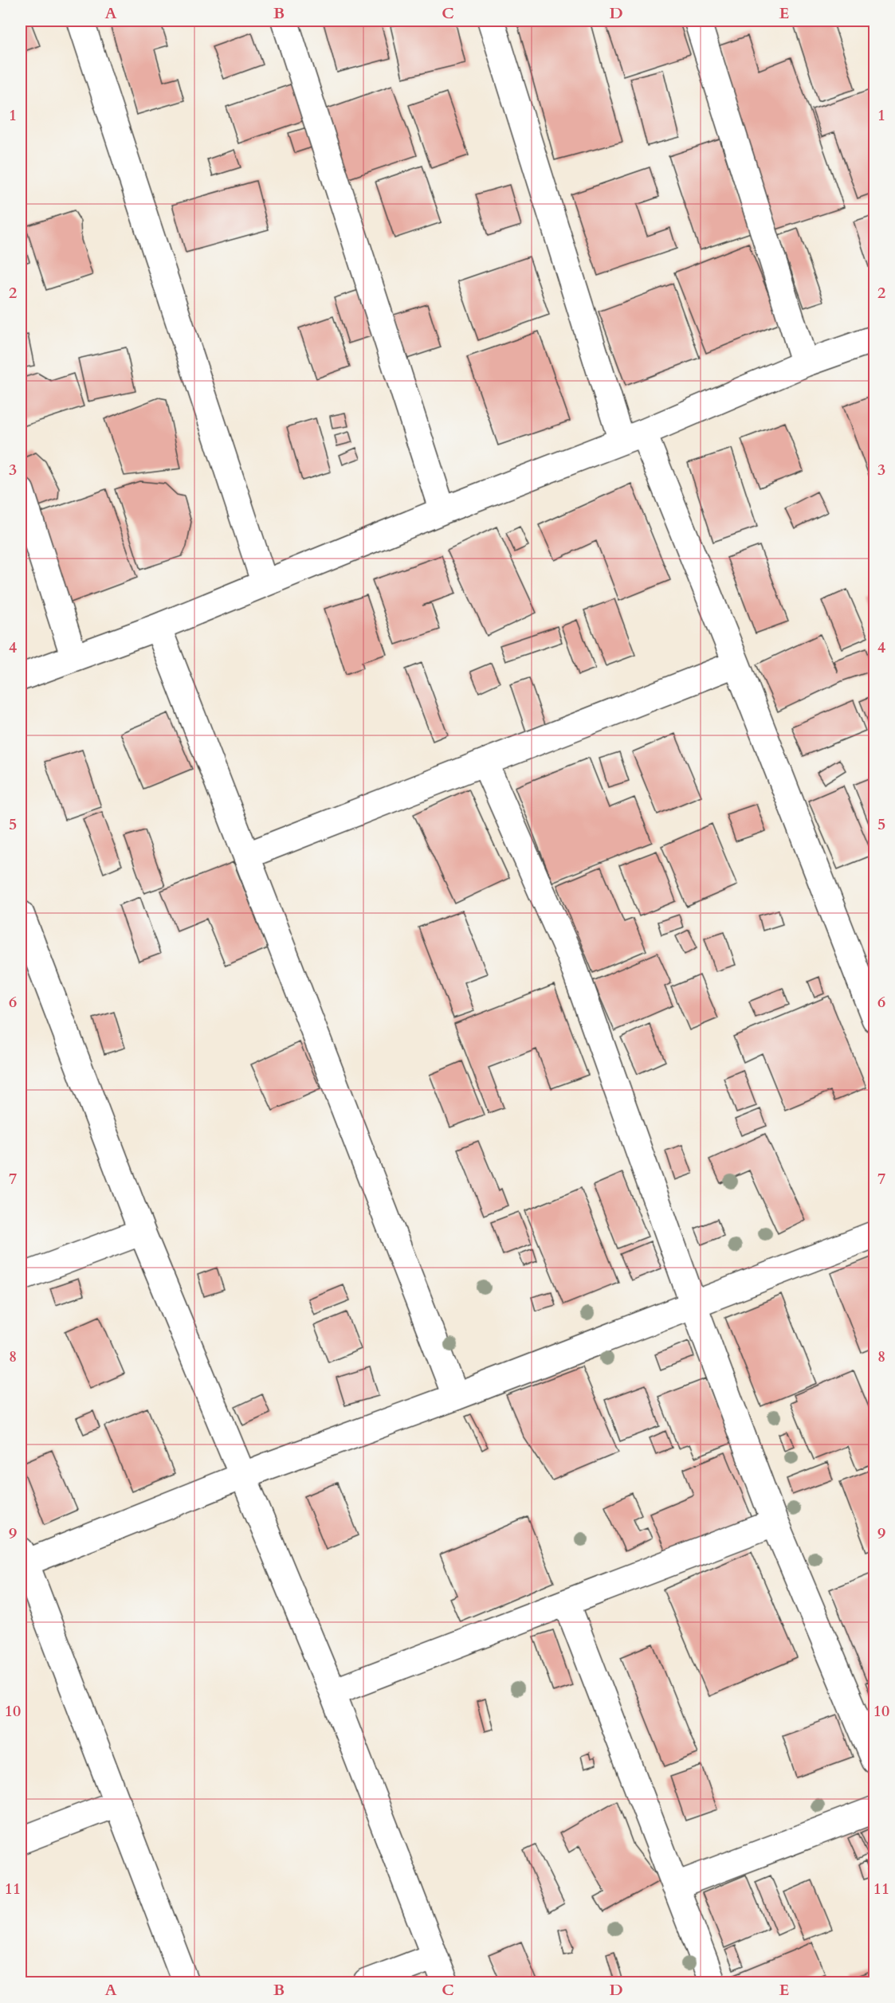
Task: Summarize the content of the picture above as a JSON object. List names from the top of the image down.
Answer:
{
  "grid": {
    "columns": [
      "A",
      "B",
      "C",
      "D",
      "E"
    ],
    "rows": [
      "1",
      "2",
      "3",
      "4",
      "5",
      "6",
      "7",
      "8",
      "9",
      "10",
      "11"
    ]
  }
}
